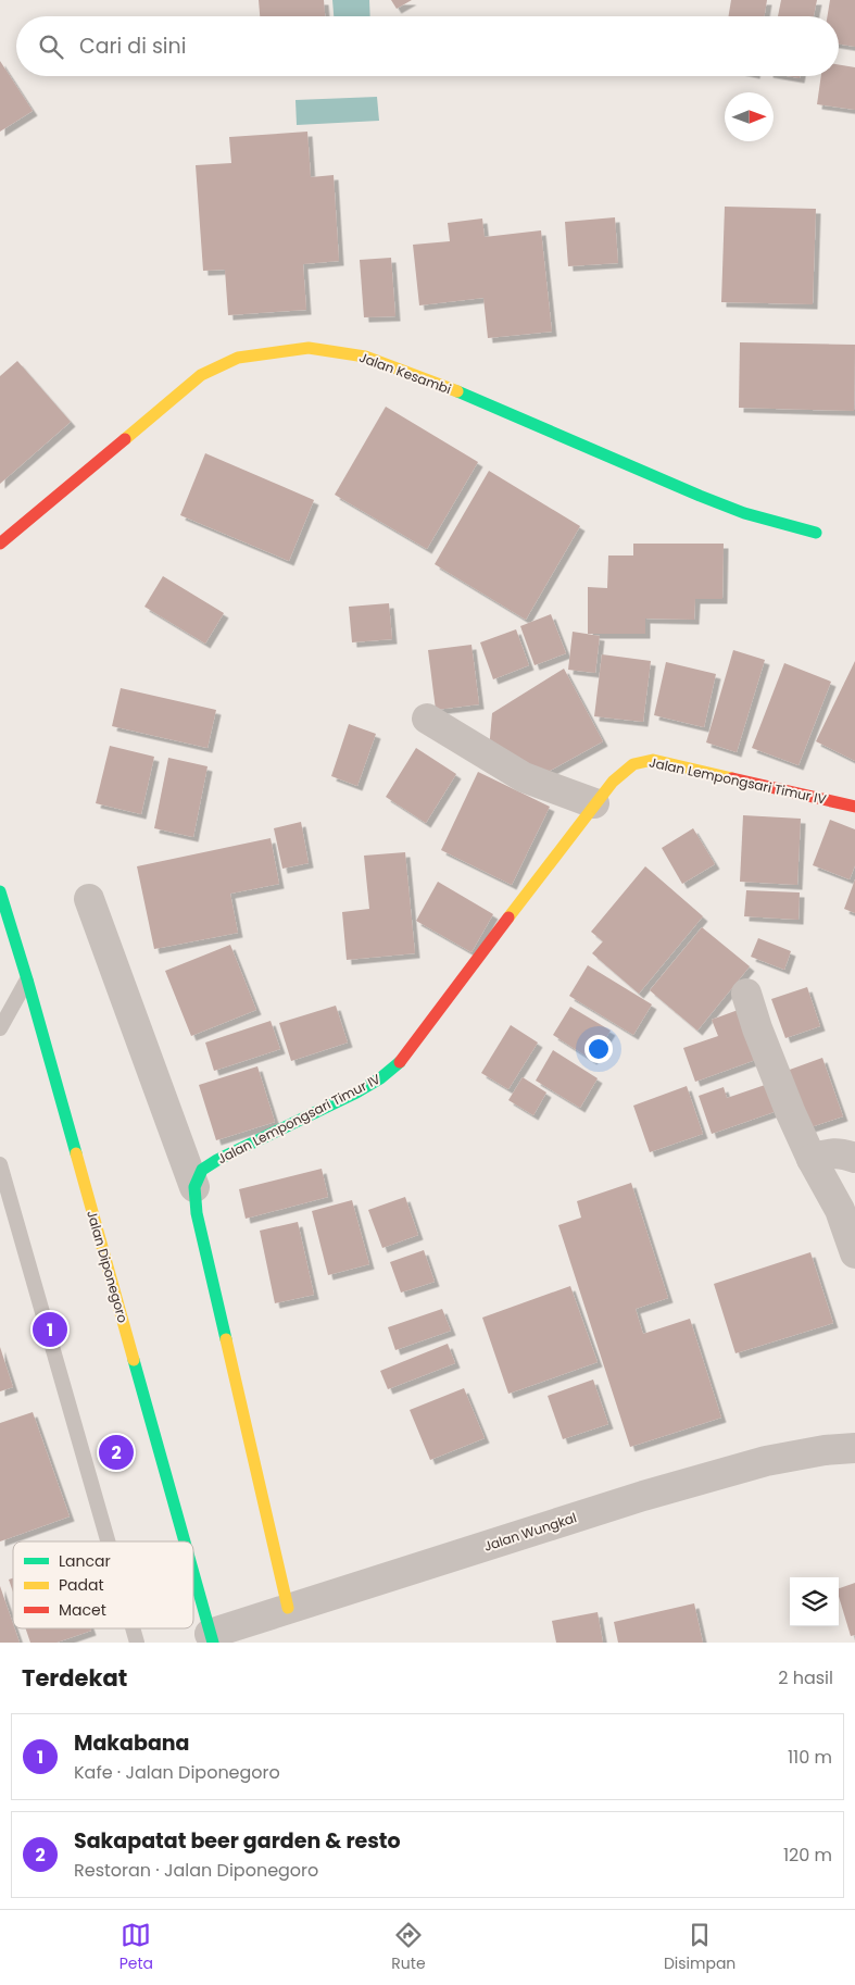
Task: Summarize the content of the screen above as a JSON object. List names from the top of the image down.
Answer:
{
  "streets": {
    "street": [
      "Jalan Kesambi",
      "Jalan Lempongsari Timur IV",
      "Jalan Diponegoro",
      "Jalan Wungkal"
    ]
  },
  "crossings": [
    ["Jalan Diponegoro", "Jalan Wungkal"]
  ],
  "legend": ["Lancar", "Padat", "Macet"],
  "north": "right",
  "page": {
    "search": "Cari di sini",
    "pins": ["1", "2"],
    "heading": ["Terdekat", "2 hasil"],
    "list": [
      {
        "mark": "1",
        "name": "Makabana",
        "note": "Kafe · Jalan Diponegoro",
        "value": "110 m"
      },
      {
        "mark": "2",
        "name": "Sakapatat beer garden & resto",
        "note": "Restoran · Jalan Diponegoro",
        "value": "120 m"
      }
    ],
    "nav": ["Peta", "Rute", "Disimpan"]
  }
}
